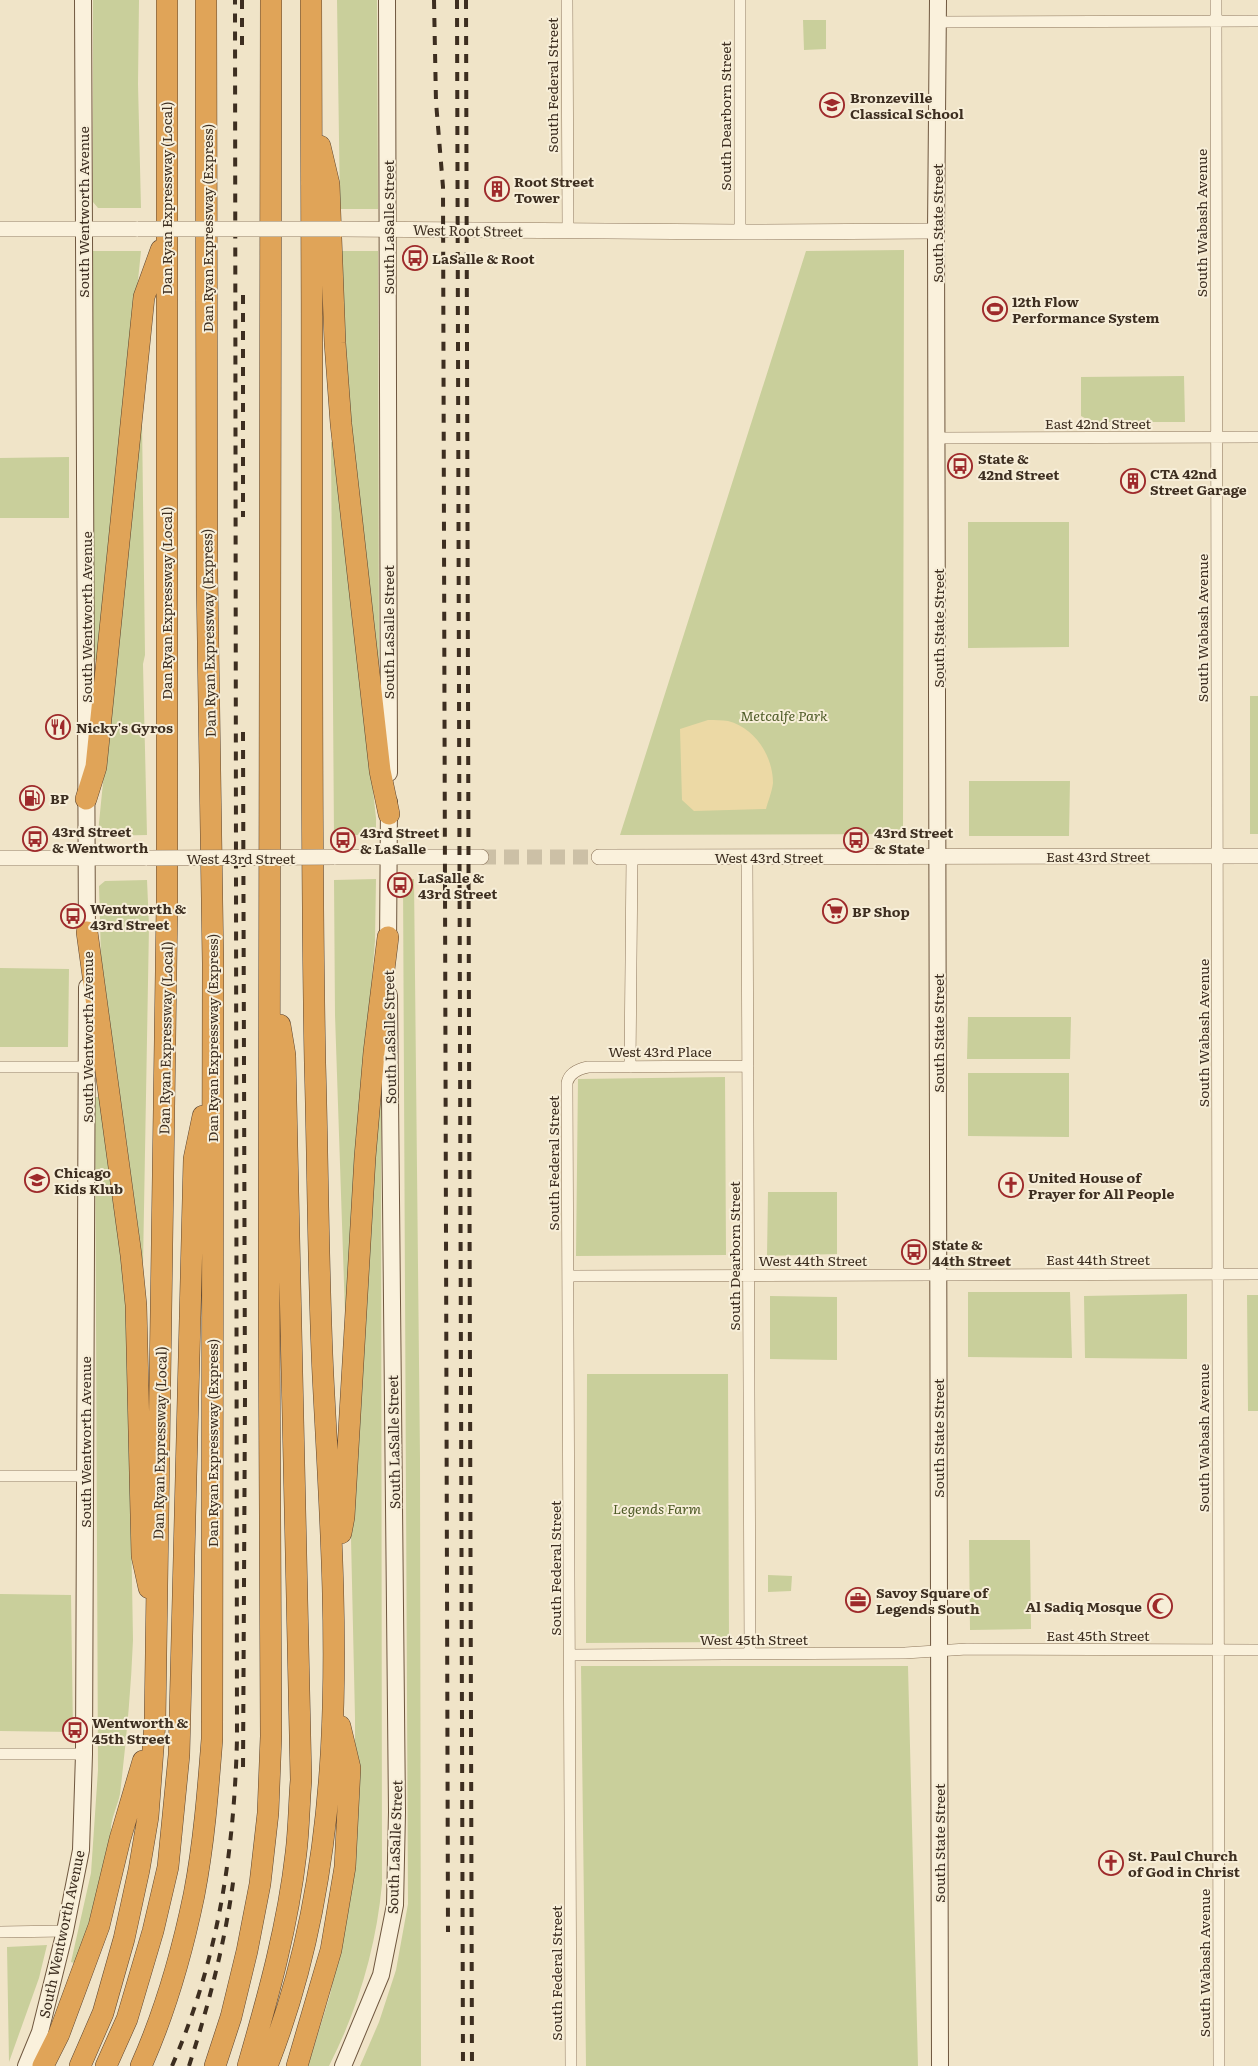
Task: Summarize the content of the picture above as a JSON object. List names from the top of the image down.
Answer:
{
  "streets": {
    "highway": ["Dan Ryan Expressway (Local)", "Dan Ryan Expressway (Express)"],
    "main road": ["South Wentworth Avenue", "South State Street", "South LaSalle Street"],
    "street": [
      "South Federal Street",
      "South Dearborn Street",
      "South Wabash Avenue",
      "West Root Street",
      "East 42nd Street",
      "East 43rd Street",
      "West 43rd Street",
      "West 43rd Place",
      "East 44th Street",
      "West 44th Street",
      "East 45th Street",
      "West 45th Street"
    ]
  },
  "crossings": [
    ["South Federal Street", "West Root Street"],
    ["South Federal Street", "West 43rd Place"],
    ["South Federal Street", "West 44th Street"],
    ["South Federal Street", "West 45th Street"],
    ["South Dearborn Street", "West Root Street"],
    ["South Dearborn Street", "West 43rd Street"],
    ["South Dearborn Street", "West 43rd Place"],
    ["South Dearborn Street", "West 44th Street"],
    ["South Dearborn Street", "West 45th Street"],
    ["South Wentworth Avenue", "West Root Street"],
    ["South Wentworth Avenue", "West 43rd Street"],
    ["South State Street", "West Root Street"],
    ["South State Street", "East 42nd Street"],
    ["South State Street", "East 43rd Street"],
    ["South State Street", "West 43rd Street"],
    ["South State Street", "East 44th Street"],
    ["South State Street", "West 44th Street"],
    ["South State Street", "East 45th Street"],
    ["South State Street", "West 45th Street"],
    ["South Wabash Avenue", "East 42nd Street"],
    ["South Wabash Avenue", "East 43rd Street"],
    ["South Wabash Avenue", "East 44th Street"],
    ["South Wabash Avenue", "East 45th Street"],
    ["South LaSalle Street", "West Root Street"],
    ["South LaSalle Street", "West 43rd Street"],
    ["East 43rd Street", "West 43rd Street"],
    ["East 44th Street", "West 44th Street"],
    ["East 45th Street", "West 45th Street"]
  ],
  "parks": ["Metcalfe Park", "Legends Farm"],
  "places": {
    "school or university": ["Bronzeville Classical School", "Chicago Kids Klub"],
    "building": ["Root Street Tower", "CTA 42nd Street Garage"],
    "bus stop": [
      "LaSalle & Root",
      "State & 42nd Street",
      "43rd Street & Wentworth",
      "43rd Street & LaSalle",
      "43rd Street & State",
      "LaSalle & 43rd Street",
      "Wentworth & 43rd Street",
      "State & 44th Street",
      "Wentworth & 45th Street"
    ],
    "sports": ["12th Flow Performance System"],
    "restaurant": ["Nicky's Gyros"],
    "fuel station": ["BP"],
    "supermarket": ["BP Shop"],
    "church": ["United House of Prayer for All People", "St. Paul Church of God in Christ"],
    "office": ["Savoy Square of Legends South"],
    "mosque": ["Al Sadiq Mosque"]
  }
}
